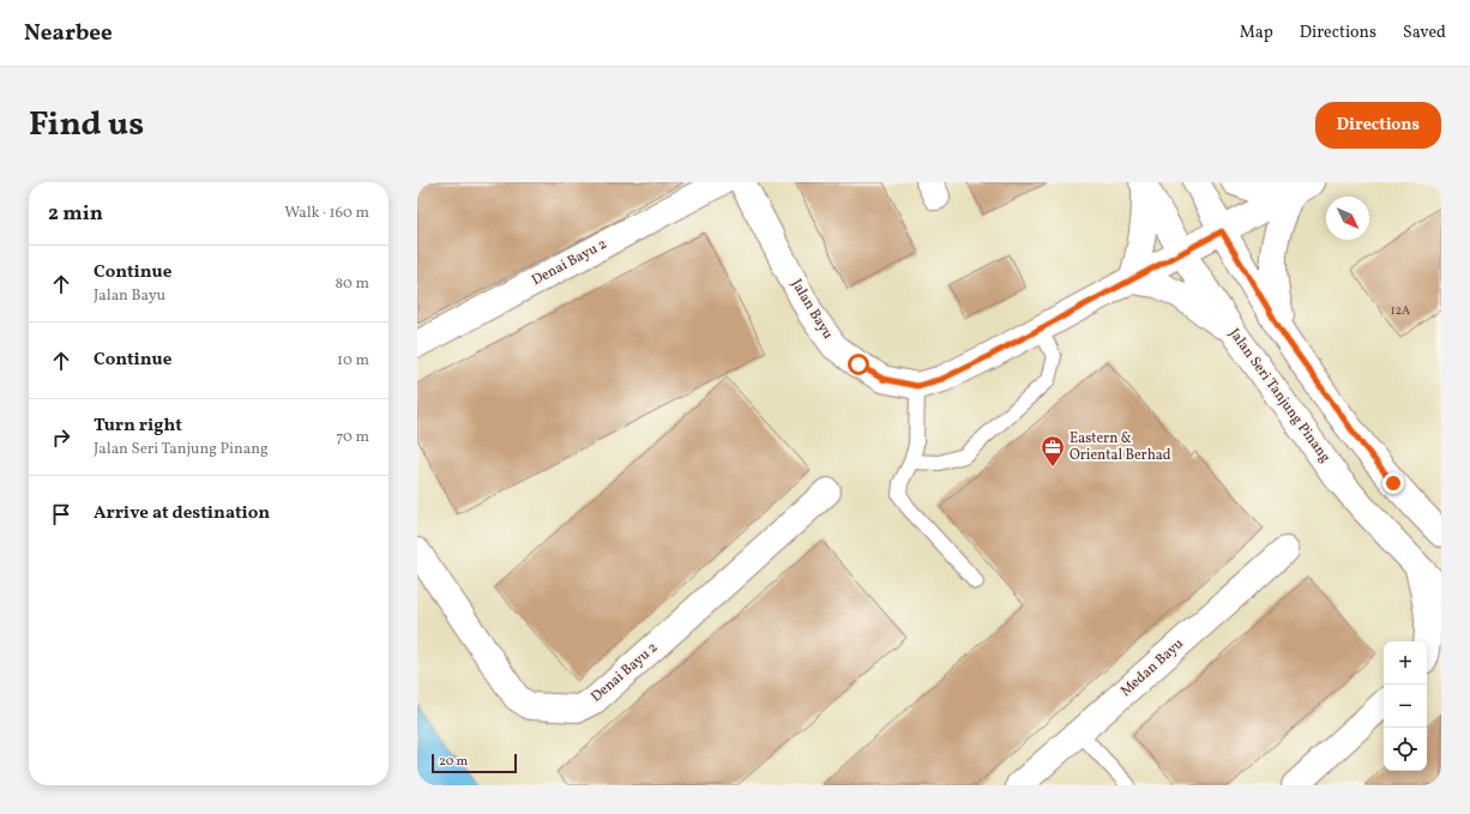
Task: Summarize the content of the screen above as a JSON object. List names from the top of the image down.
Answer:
{
  "streets": {
    "street": [
      "Denai Bayu 2",
      "Jalan Bayu",
      "Jalan Seri Tanjung Pinang",
      "Medan Bayu"
    ]
  },
  "crossings": [
    ["Jalan Bayu", "Jalan Seri Tanjung Pinang"]
  ],
  "places": {
    "office": ["Eastern & Oriental Berhad"]
  },
  "house_numbers": ["12A"],
  "scale_bar": "20 m",
  "north": "bottom right",
  "page": {
    "header": "Nearbee",
    "nav": ["Map", "Directions", "Saved"],
    "title": "Find us",
    "buttons": "Directions",
    "heading": ["2 min", "Walk · 160 m"],
    "list": [
      ["Continue", "Jalan Bayu", "80 m"],
      ["Continue", "10 m"],
      ["Turn right", "Jalan Seri Tanjung Pinang", "70 m"],
      "Arrive at destination"
    ],
    "map_buttons": ["+", "−"],
    "scale": "20 m"
  }
}
